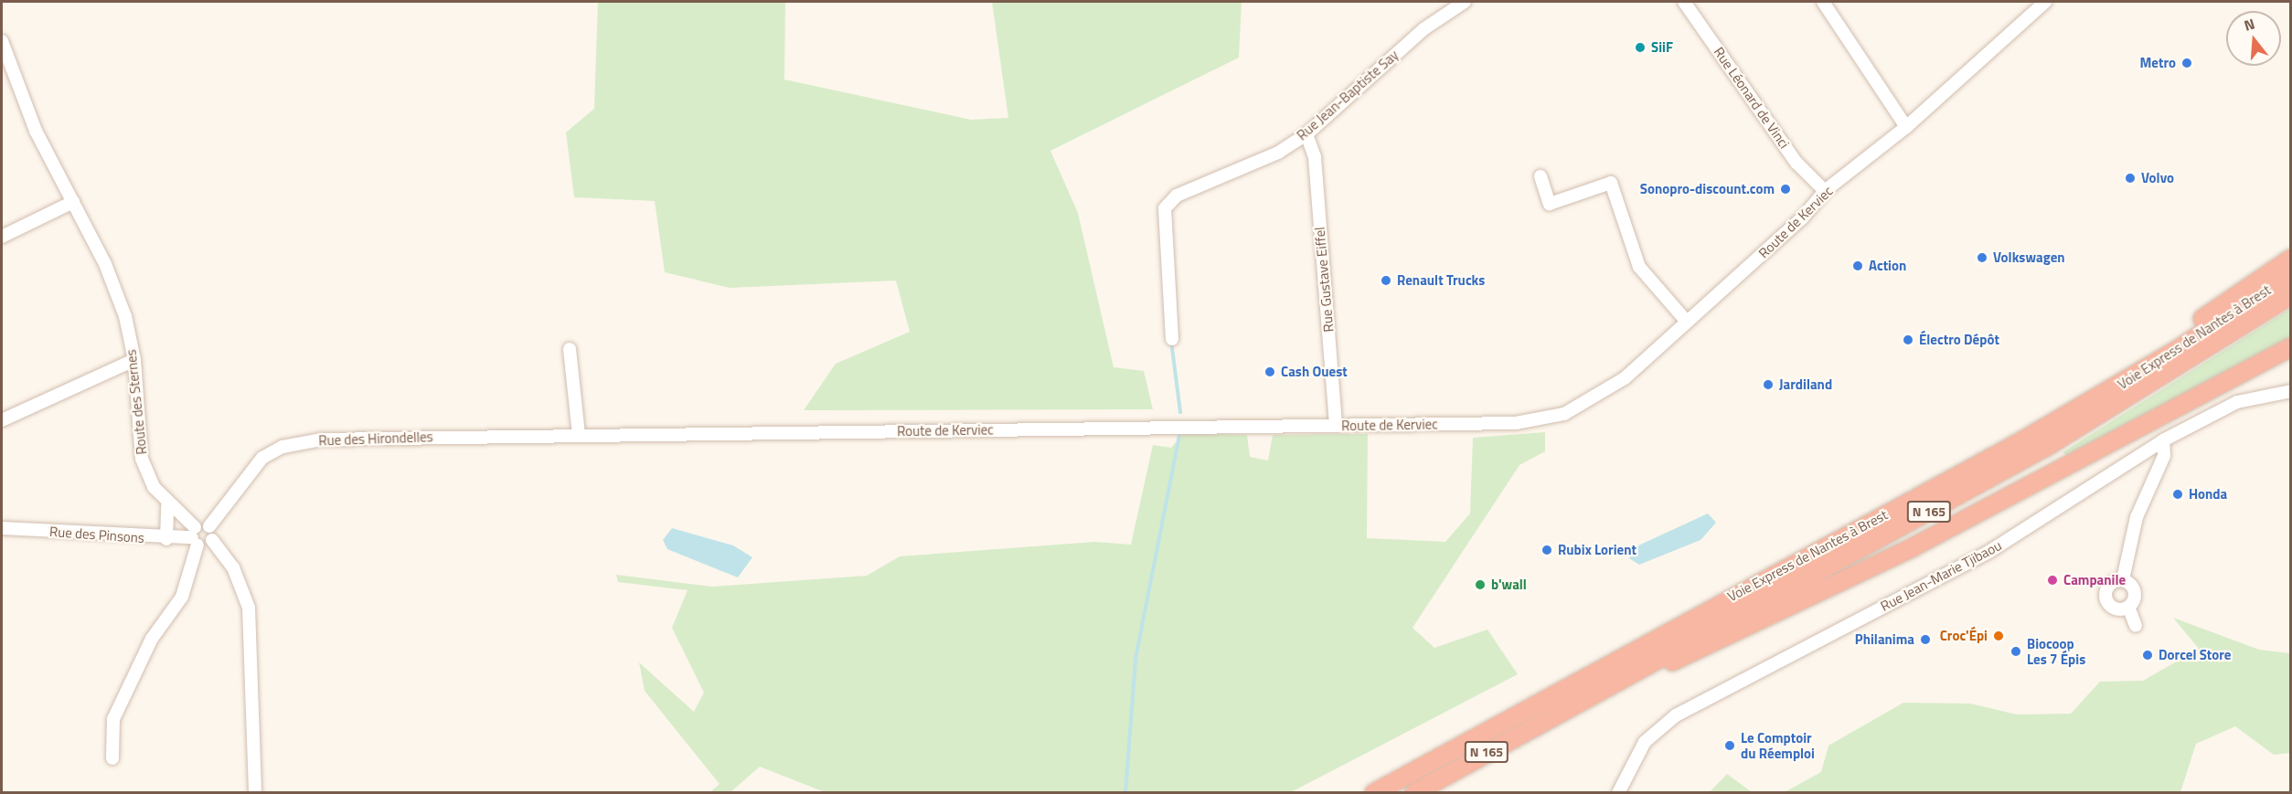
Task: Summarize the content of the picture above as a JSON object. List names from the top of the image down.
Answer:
{
  "streets": {
    "highway": ["Voie Express de Nantes à Brest", "N 165"],
    "street": [
      "Rue Jean-Baptiste Say",
      "Rue Léonard de Vinci",
      "Route de Kerviec",
      "Rue Gustave Eiffel",
      "Route des Sternes",
      "Rue des Hirondelles",
      "Rue des Pinsons",
      "Rue Jean-Marie Tjibaou"
    ]
  },
  "crossings": [
    ["Rue Jean-Baptiste Say", "Rue Gustave Eiffel"],
    ["Rue Léonard de Vinci", "Route de Kerviec"],
    ["Route de Kerviec", "Rue Gustave Eiffel"],
    ["Route de Kerviec", "Rue des Hirondelles"],
    ["Voie Express de Nantes à Brest", "N 165"],
    ["Route des Sternes", "Rue des Pinsons"]
  ],
  "places": [
    "SiiF",
    "Metro",
    "Volvo",
    "Sonopro-discount.com",
    "Volkswagen",
    "Action",
    "Renault Trucks",
    "Électro Dépôt",
    "Cash Ouest",
    "Jardiland",
    "Honda",
    "Rubix Lorient",
    "Campanile",
    "b'wall",
    "Croc'Épi",
    "Philanima",
    "Biocoop Les 7 Épis",
    "Dorcel Store",
    "Le Comptoir du Réemploi"
  ],
  "north": "top"
}
